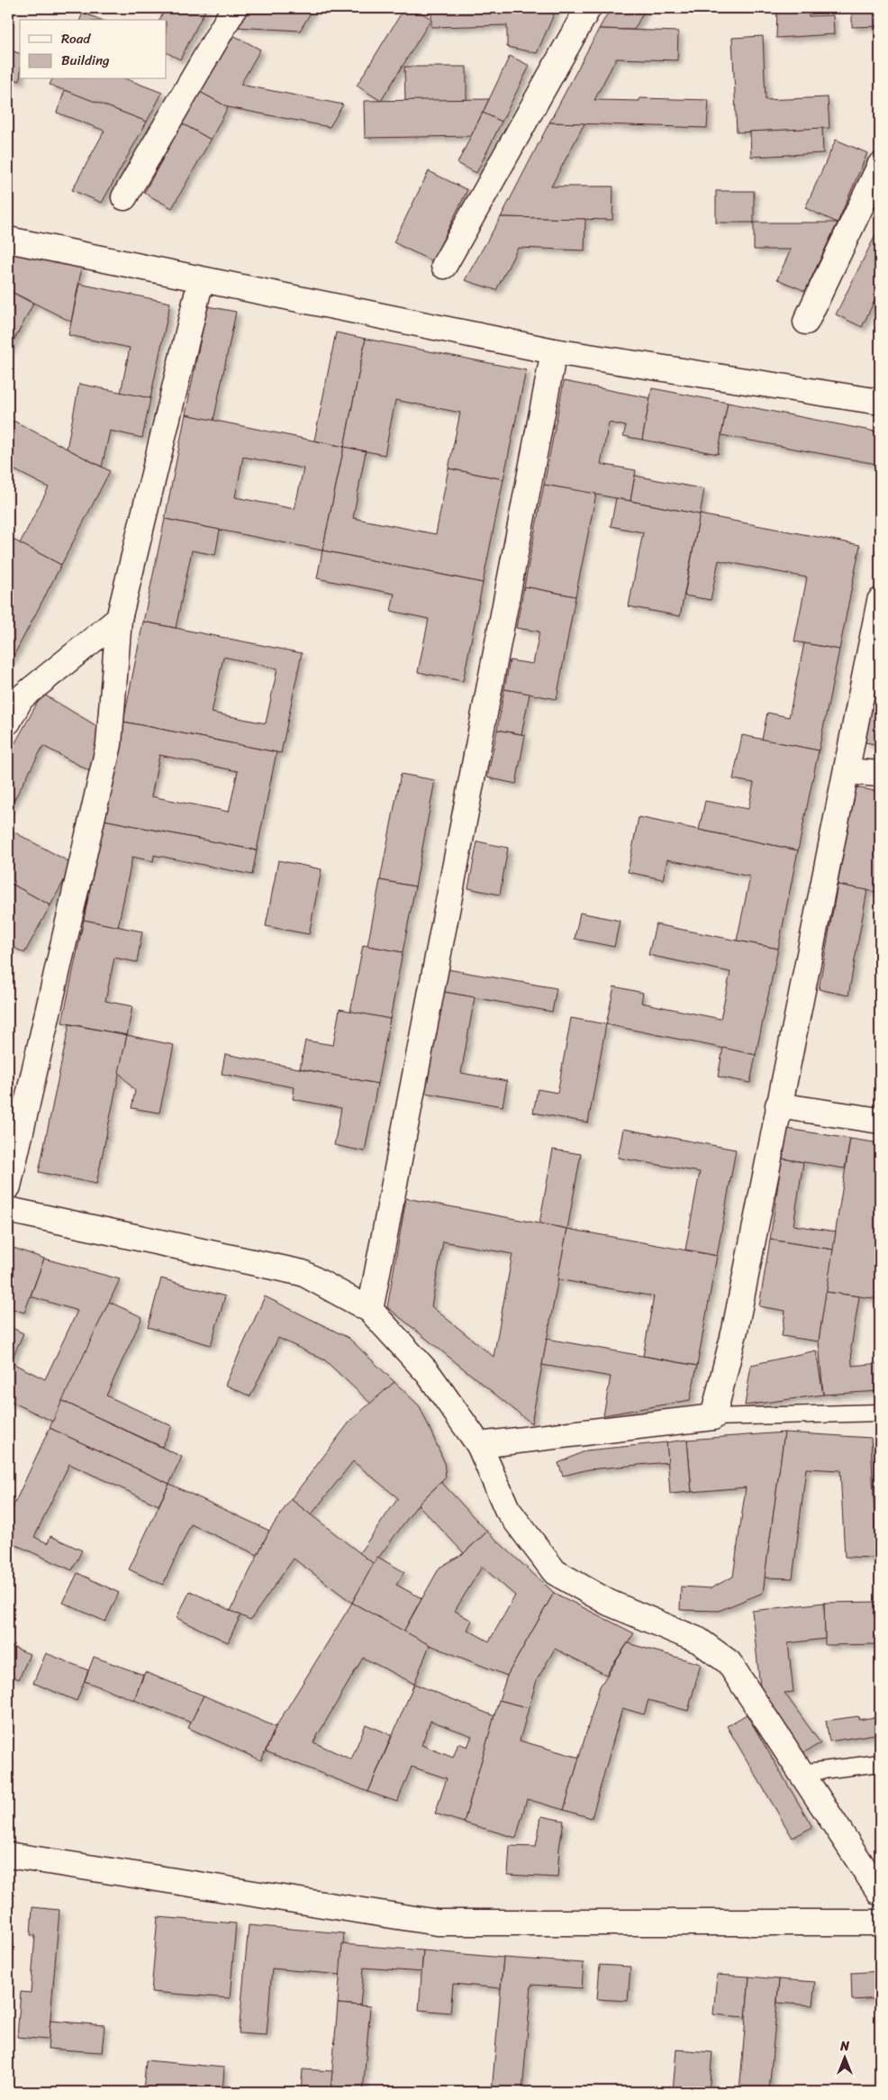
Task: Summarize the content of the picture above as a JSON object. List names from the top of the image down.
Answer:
{
  "legend": ["Road", "Building"],
  "north": "top"
}
